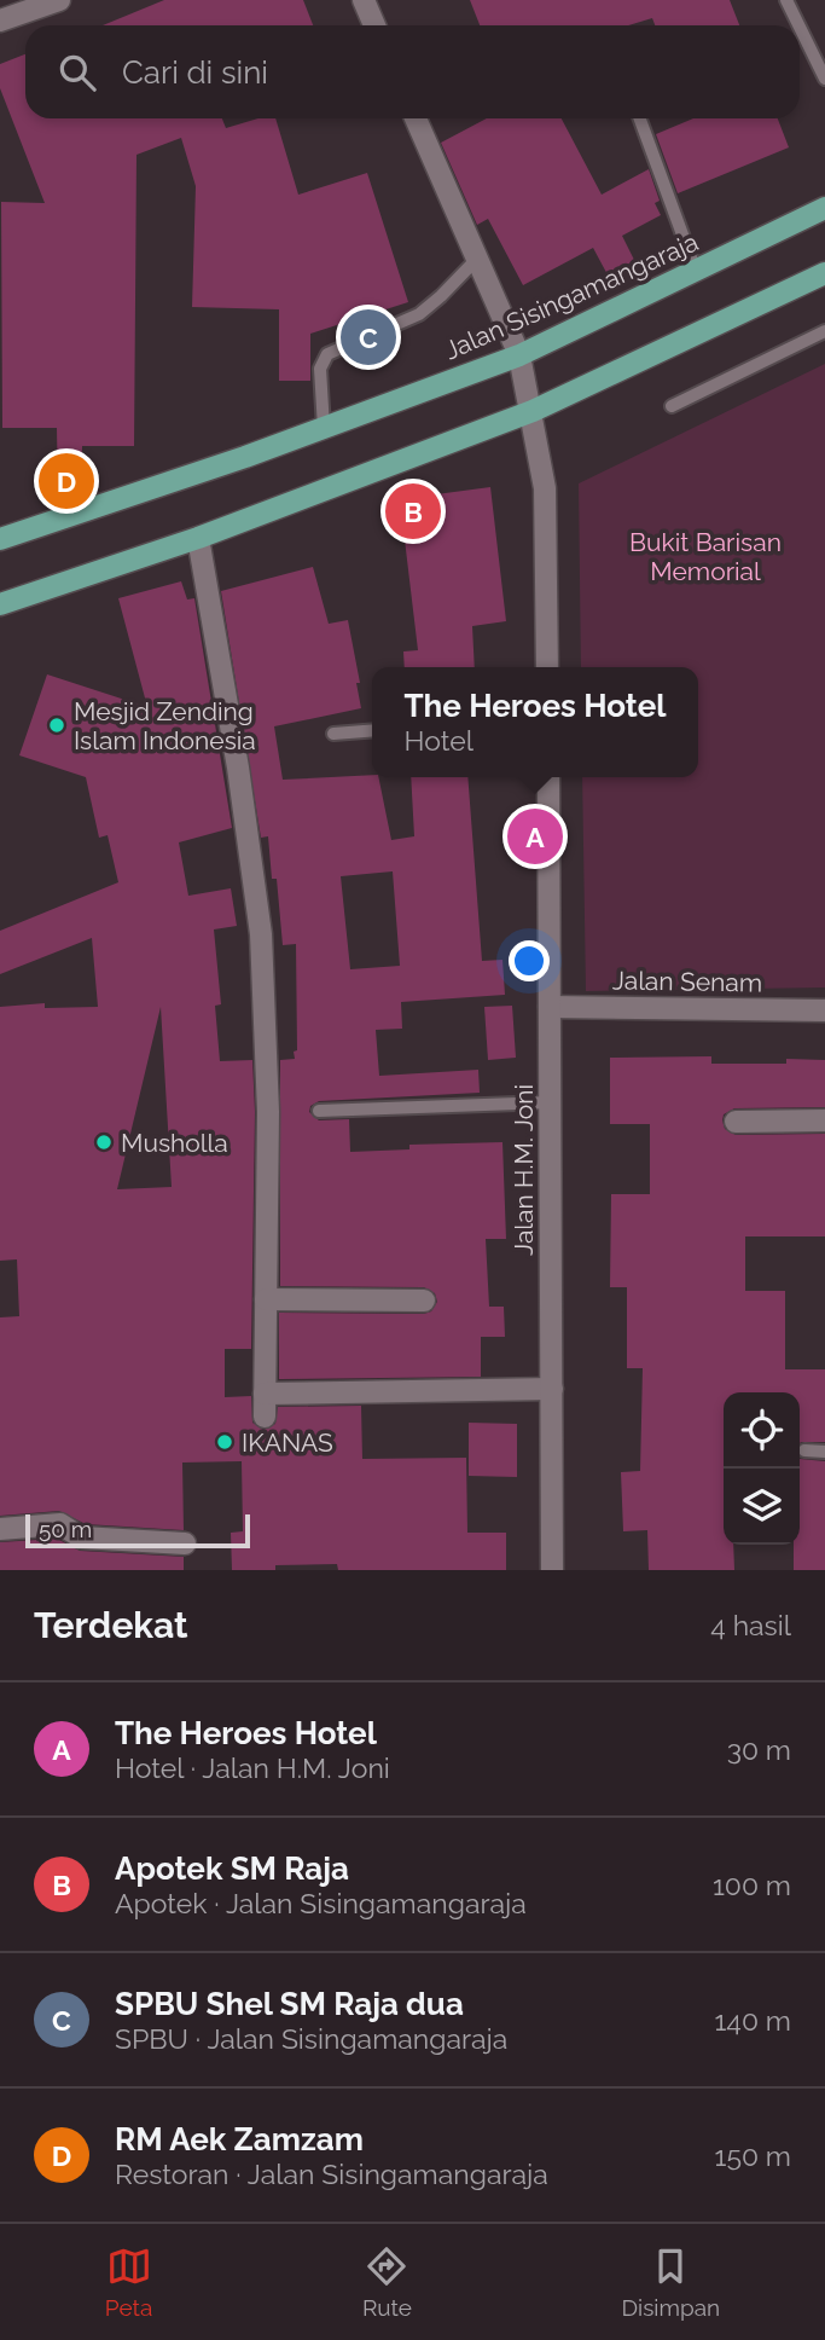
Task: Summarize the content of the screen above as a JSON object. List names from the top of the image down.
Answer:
{
  "streets": {
    "main road": ["Jalan Sisingamangaraja"],
    "street": ["Jalan Senam", "Jalan H.M. Joni"]
  },
  "crossings": [
    ["Jalan Senam", "Jalan H.M. Joni"]
  ],
  "parks": ["Bukit Barisan Memorial"],
  "places": ["Mesjid Zending Islam Indonesia", "Musholla", "IKANAS"],
  "scale_bar": "50 m",
  "page": {
    "search": "Cari di sini",
    "pins": [
      "C",
      "D",
      "B",
      "A"
    ],
    "popup": ["The Heroes Hotel", "Hotel"],
    "scale": "50 m",
    "heading": ["Terdekat", "4 hasil"],
    "list": [
      {
        "mark": "A",
        "name": "The Heroes Hotel",
        "note": "Hotel · Jalan H.M. Joni",
        "value": "30 m"
      },
      {
        "mark": "B",
        "name": "Apotek SM Raja",
        "note": "Apotek · Jalan Sisingamangaraja",
        "value": "100 m"
      },
      {
        "mark": "C",
        "name": "SPBU Shel SM Raja dua",
        "note": "SPBU · Jalan Sisingamangaraja",
        "value": "140 m"
      },
      {
        "mark": "D",
        "name": "RM Aek Zamzam",
        "note": "Restoran · Jalan Sisingamangaraja",
        "value": "150 m"
      }
    ],
    "nav": ["Peta", "Rute", "Disimpan"]
  }
}
